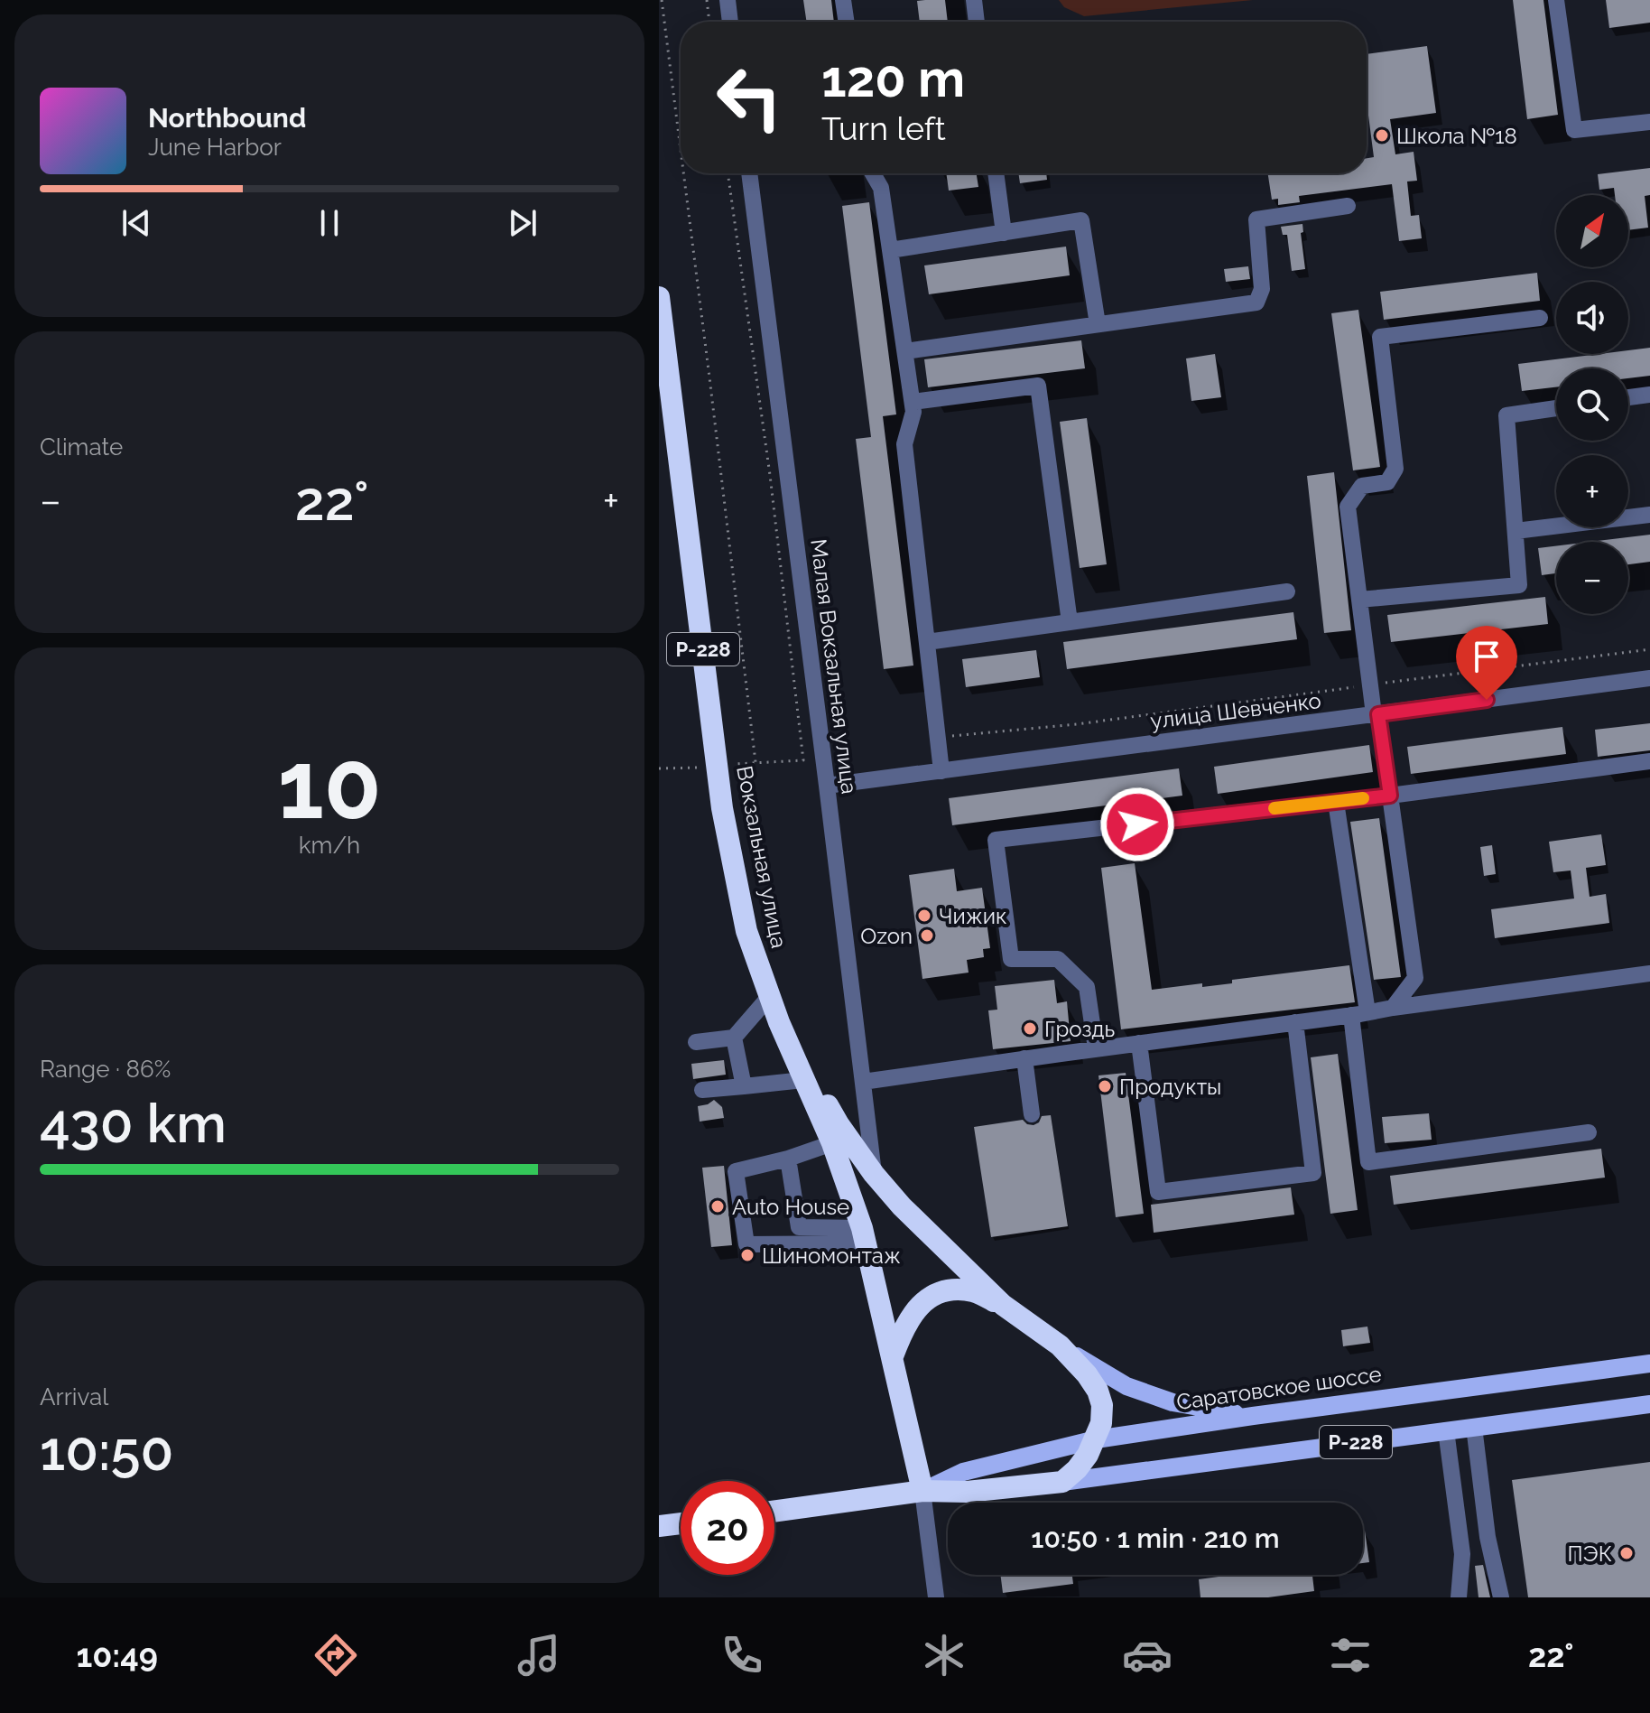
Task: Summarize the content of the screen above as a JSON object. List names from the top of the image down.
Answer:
{
  "streets": {
    "highway": ["Р-228", "Вокзальная улица", "Саратовское шоссе"],
    "street": ["Малая Вокзальная улица", "улица Шевченко"]
  },
  "crossings": [
    ["Р-228", "Малая Вокзальная улица"],
    ["Р-228", "Вокзальная улица"],
    ["Р-228", "Саратовское шоссе"],
    ["Малая Вокзальная улица", "улица Шевченко"],
    ["Вокзальная улица", "Саратовское шоссе"]
  ],
  "places": [
    "Школа №18",
    "Чижик",
    "Ozon",
    "Гроздь",
    "Продукты",
    "Auto House",
    "Шиномонтаж",
    "ПЭК"
  ],
  "north": "top right",
  "page": {
    "turn": ["120 m", "Turn left"],
    "song": ["Northbound", "June Harbor"],
    "map_buttons": ["+", "−"],
    "tile": [
      "Climate",
      ["10", "km/h"],
      ["Range · 86%", "430 km"],
      ["Arrival", "10:50"]
    ],
    "heat": ["−", "22°", "+"],
    "limit": "20",
    "trip": "10:50 · 1 min · 210 m",
    "tabs": ["10:49", "22°"]
  }
}
